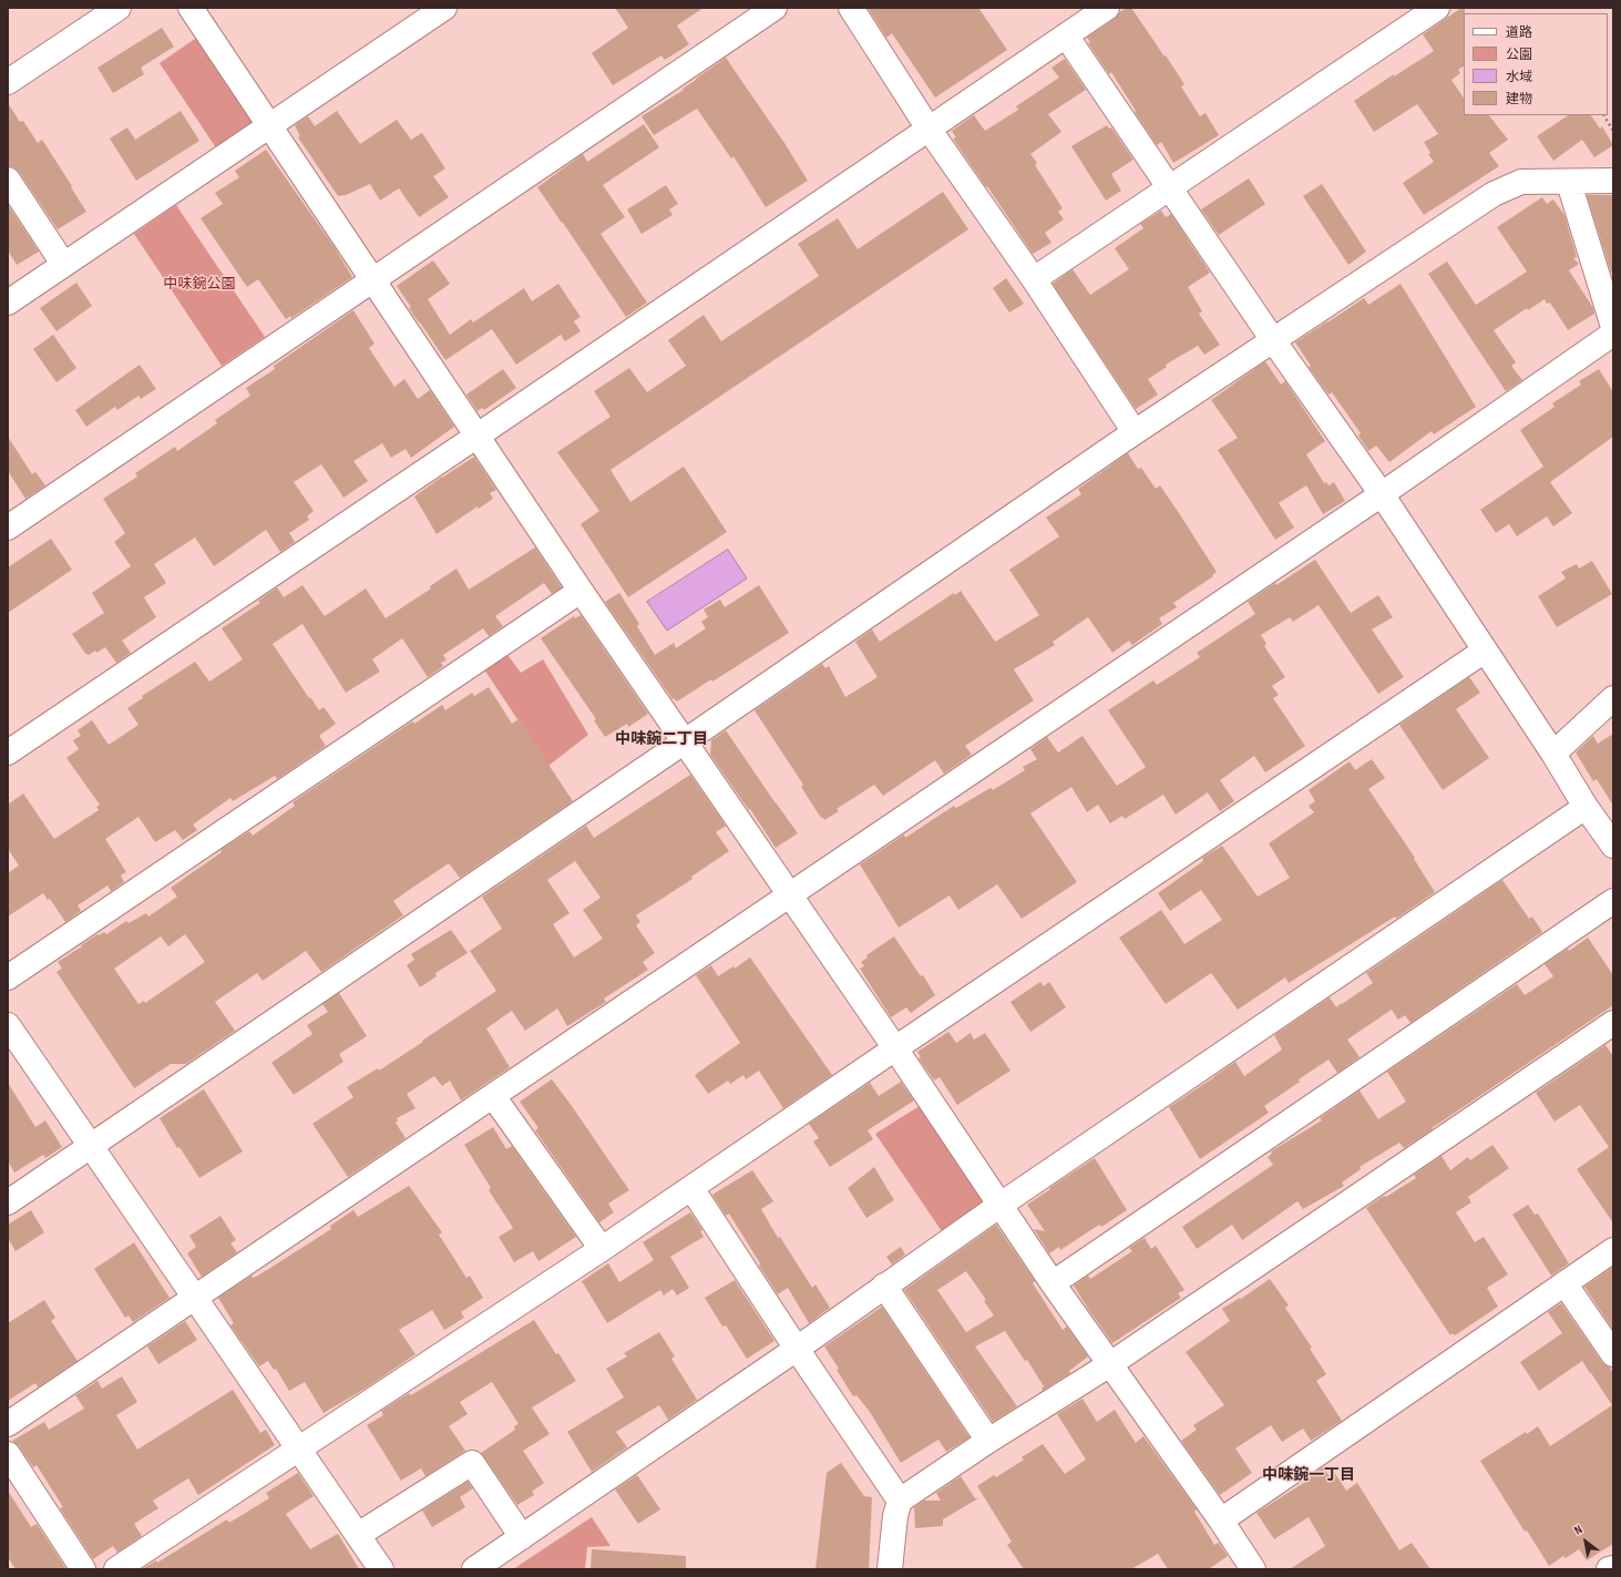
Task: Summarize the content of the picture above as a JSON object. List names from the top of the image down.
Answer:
{
  "districts": ["中味鋺二丁目", "中味鋺一丁目"],
  "parks": ["中味鋺公園"],
  "legend": [
    "道路",
    "公園",
    "水域",
    "建物"
  ],
  "north": "top left"
}
